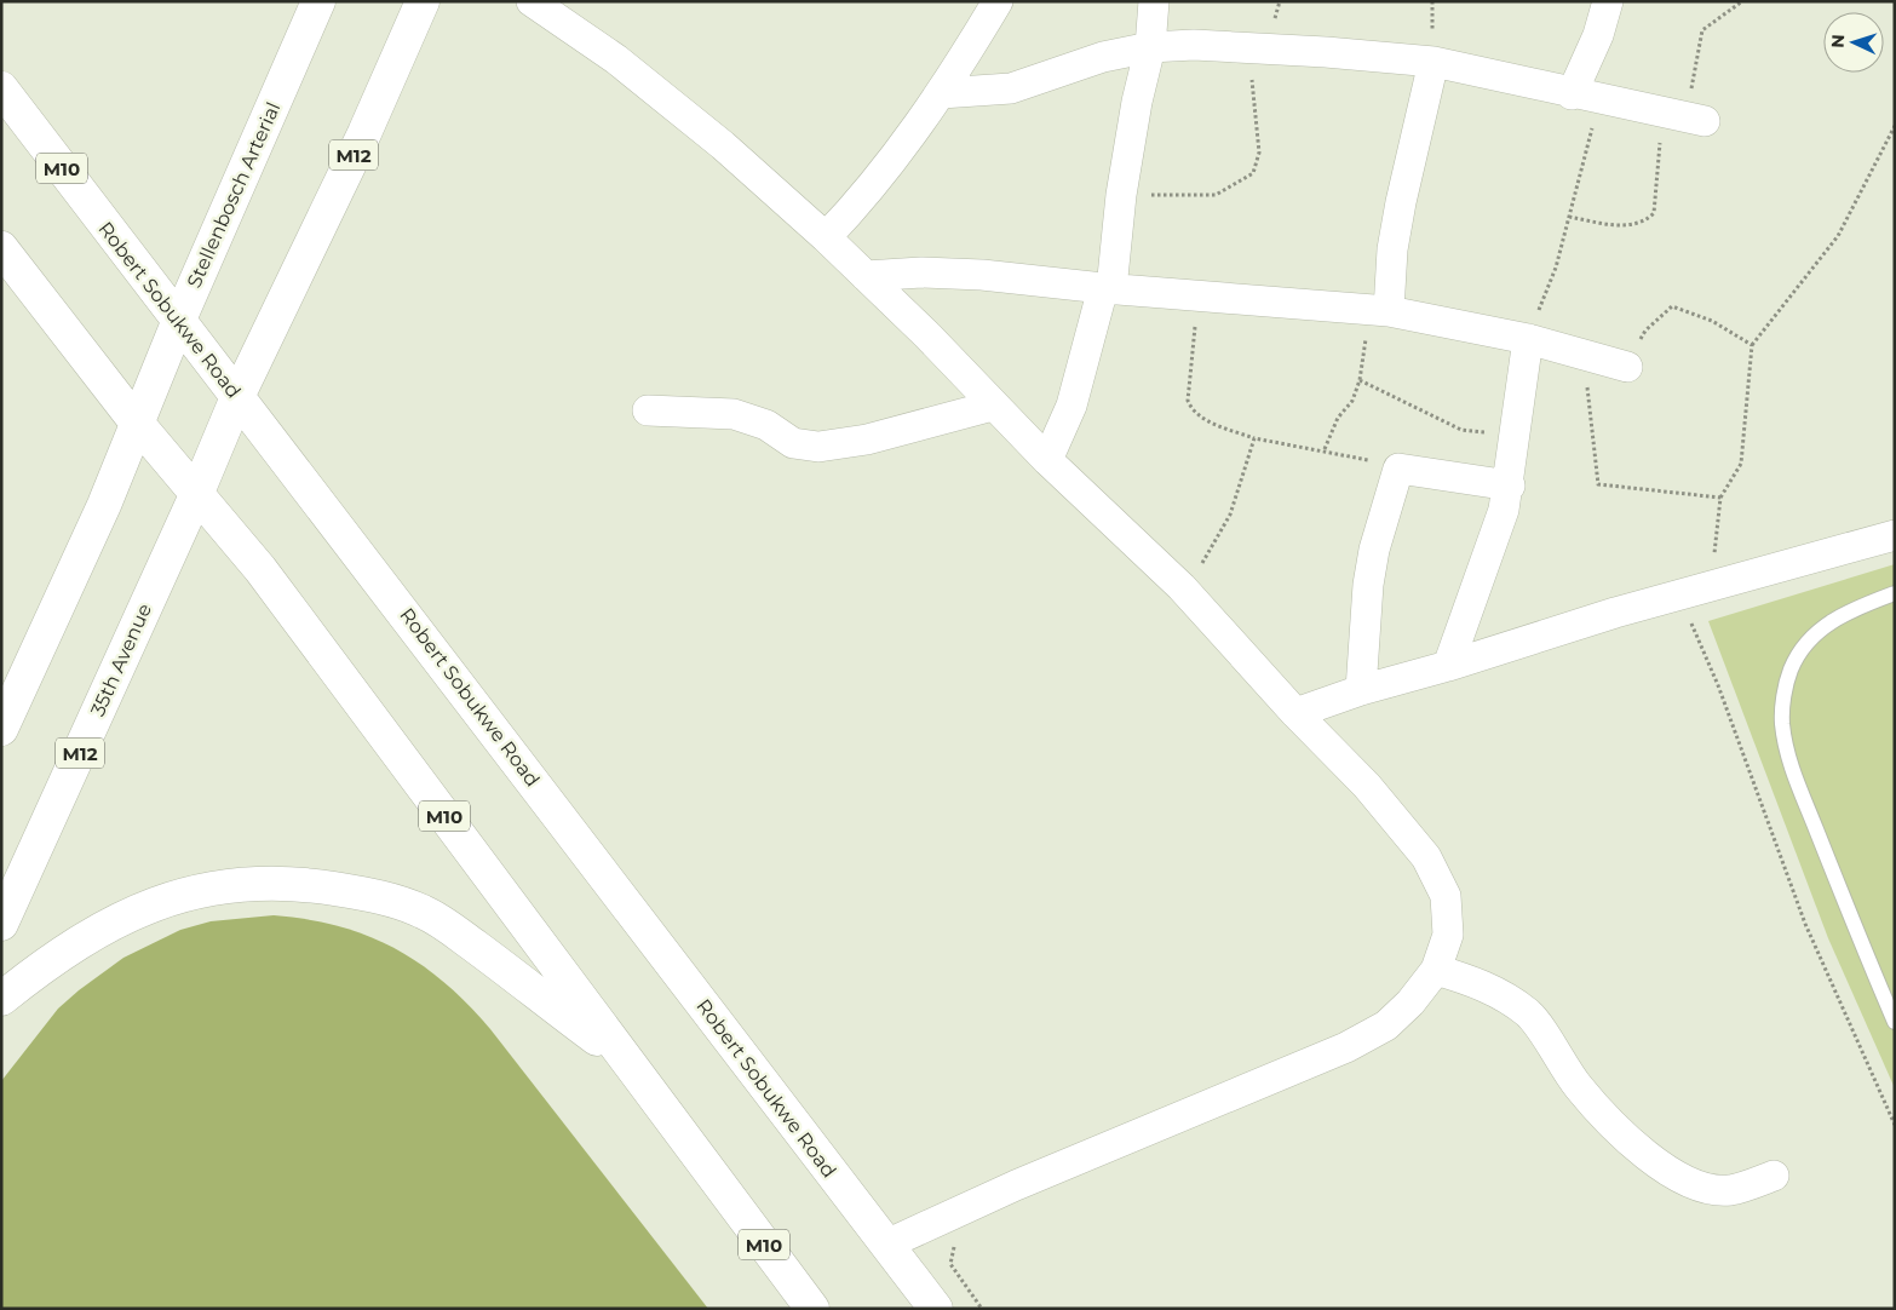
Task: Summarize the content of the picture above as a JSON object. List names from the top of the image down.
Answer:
{
  "streets": {
    "main road": [
      "M12",
      "M10",
      "Stellenbosch Arterial",
      "Robert Sobukwe Road",
      "35th Avenue"
    ]
  },
  "crossings": [
    ["M12", "M10"],
    ["M12", "Robert Sobukwe Road"],
    ["M12", "35th Avenue"],
    ["M10", "Stellenbosch Arterial"],
    ["M10", "35th Avenue"],
    ["Stellenbosch Arterial", "Robert Sobukwe Road"]
  ],
  "north": "left"
}
